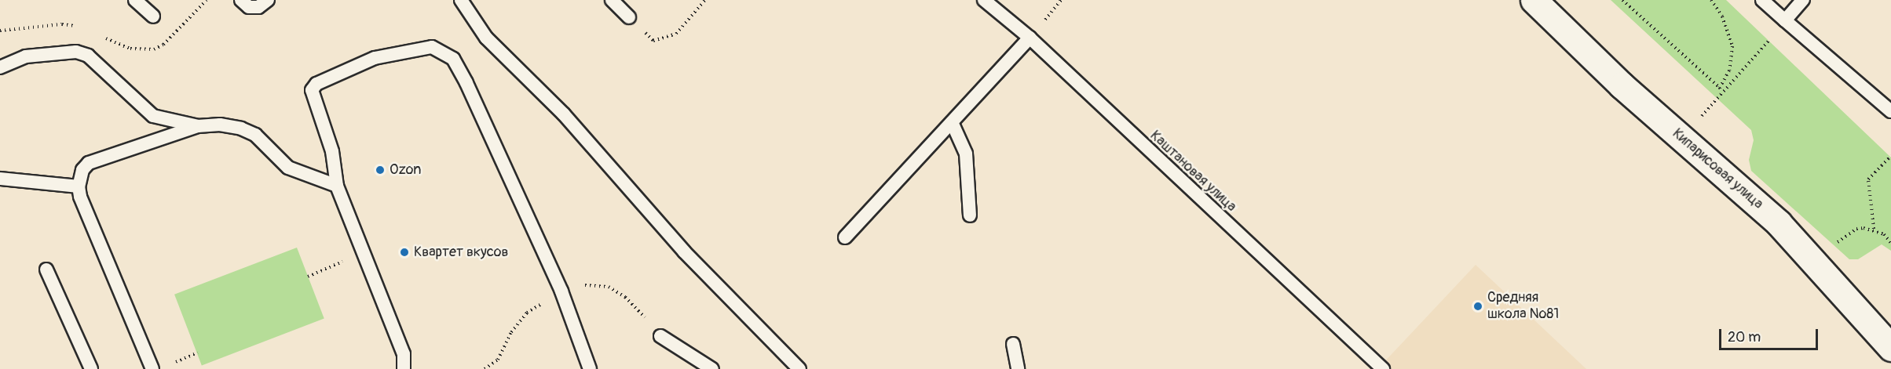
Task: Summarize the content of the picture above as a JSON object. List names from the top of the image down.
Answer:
{
  "streets": {
    "street": ["Кипарисовая улица"],
    "lane": ["Каштановая улица"]
  },
  "places": ["Ozon", "Квартет вкусов", "Средняя школа №81"],
  "scale_bar": "20 m"
}
